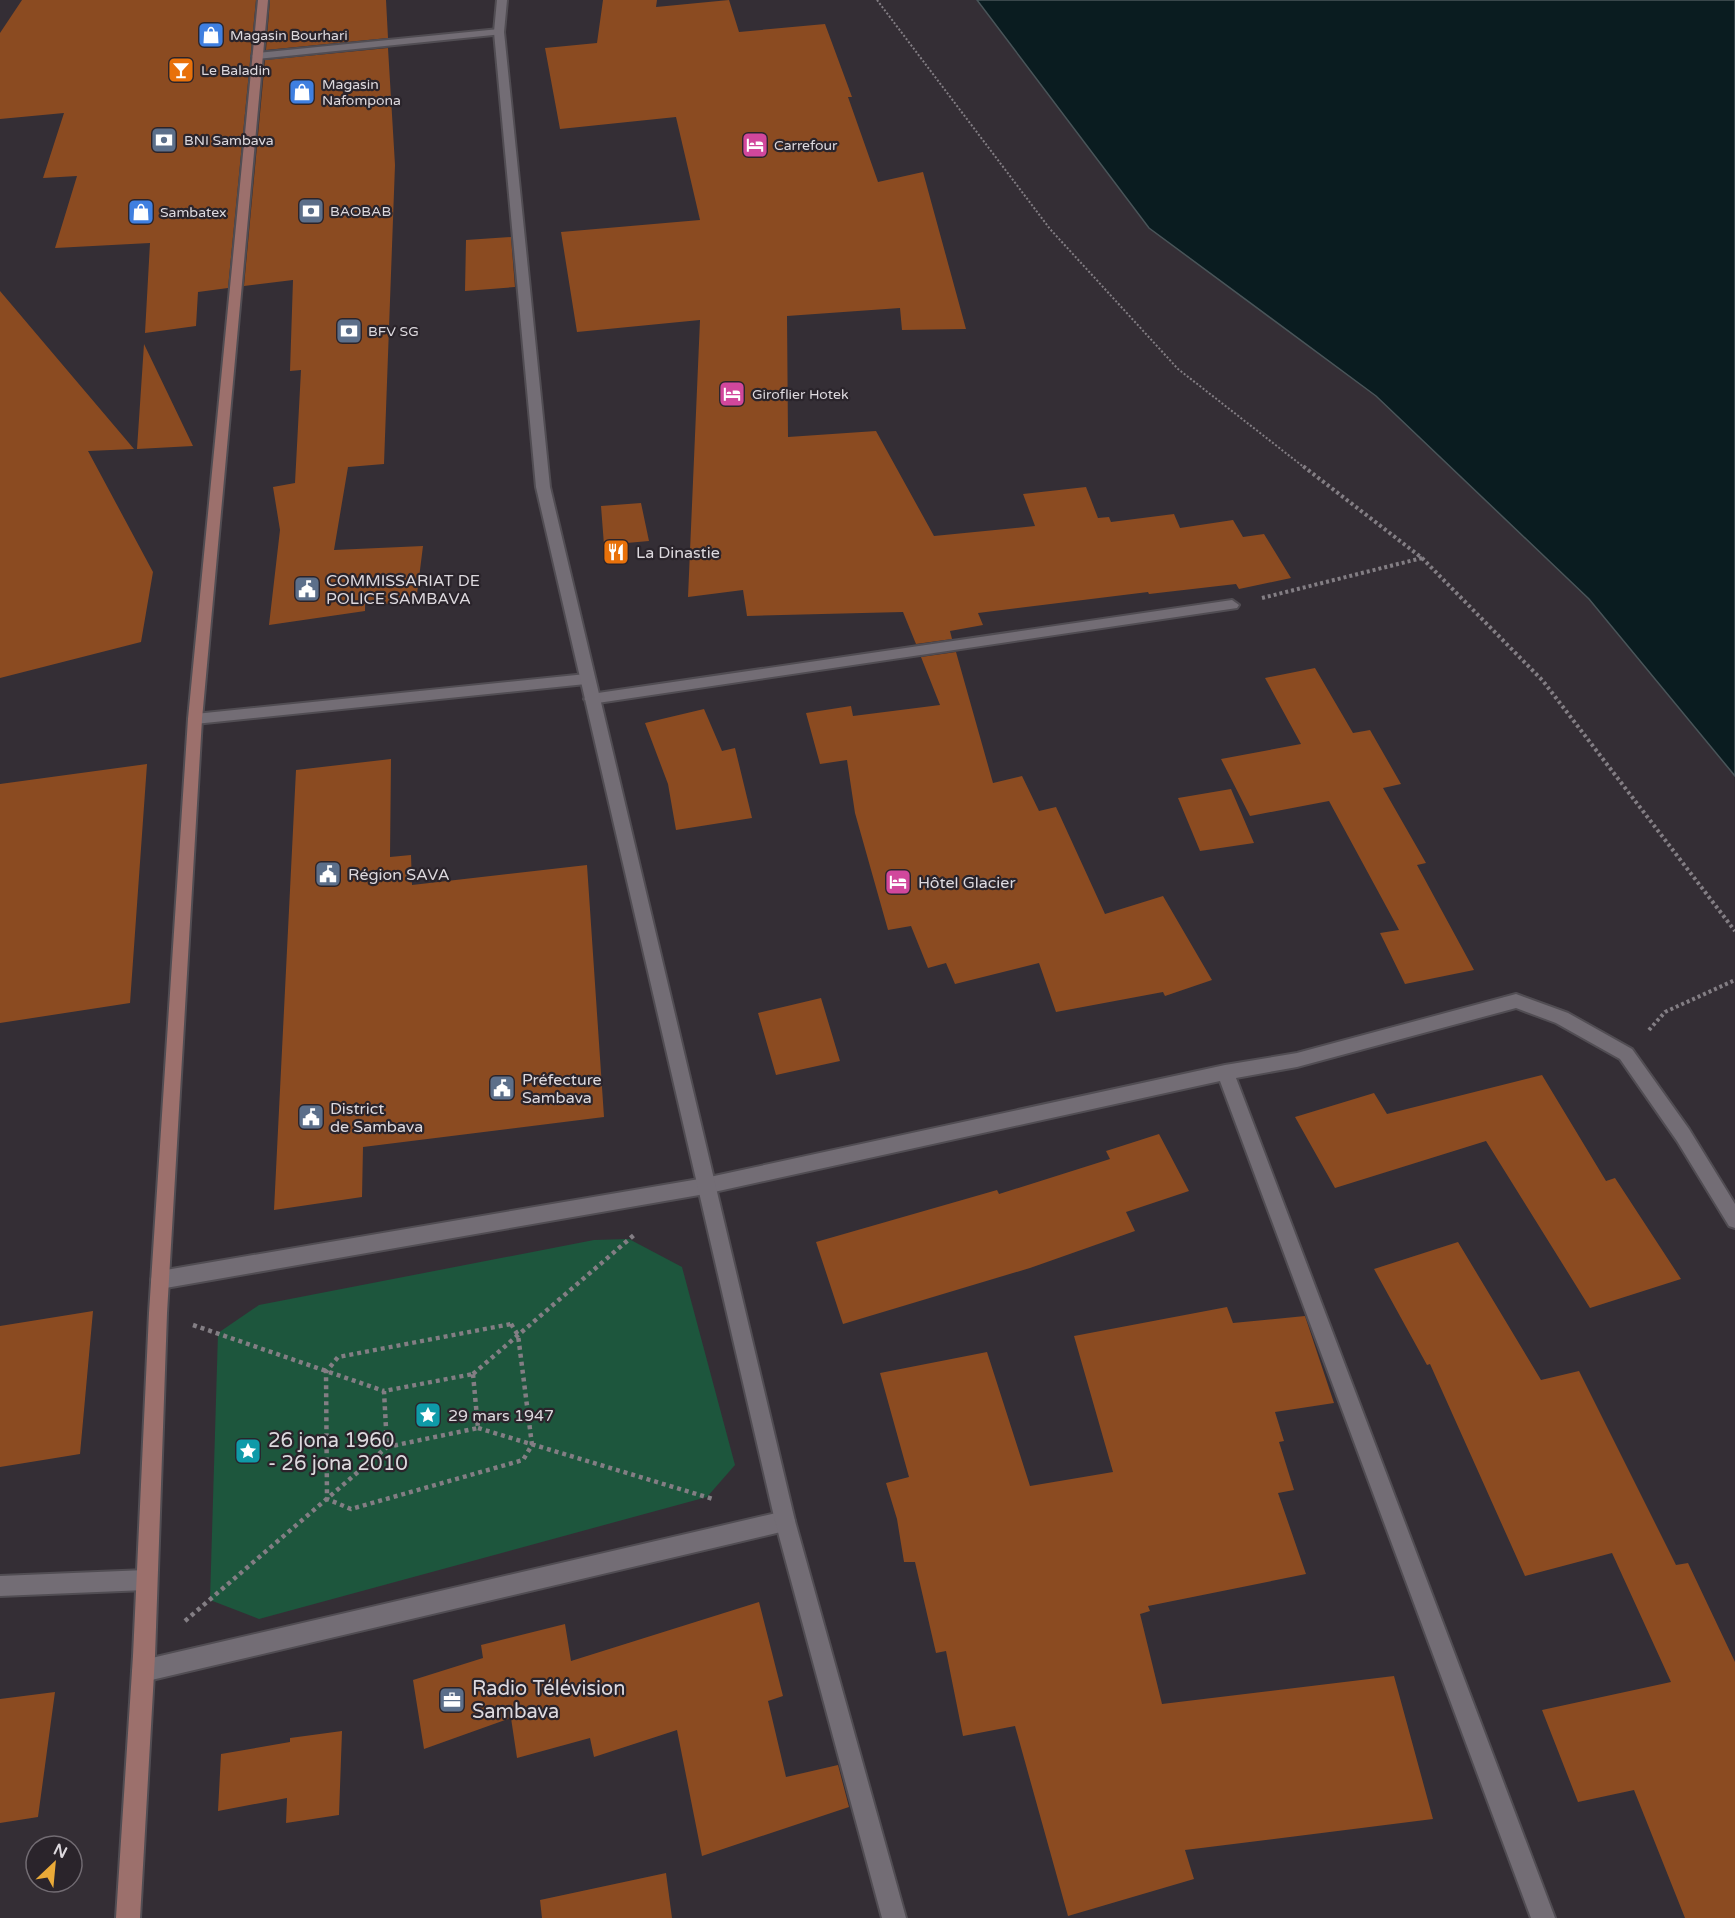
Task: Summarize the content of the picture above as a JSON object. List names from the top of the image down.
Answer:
{
  "places": {
    "shop": ["Magasin Bourhari", "Magasin Nafompona", "Sambatex"],
    "bar": ["Le Baladin"],
    "bank": ["BNI Sambava", "BAOBAB", "BFV SG"],
    "hotel": ["Carrefour", "Giroflier Hotek", "Hôtel Glacier"],
    "restaurant": ["La Dinastie"],
    "public building": [
      "COMMISSARIAT DE POLICE SAMBAVA",
      "Région SAVA",
      "Préfecture Sambava",
      "District de Sambava"
    ],
    "place": ["29 mars 1947", "26 jona 1960 - 26 jona 2010"],
    "office": ["Radio Télévision Sambava"]
  },
  "north": "top right"
}
